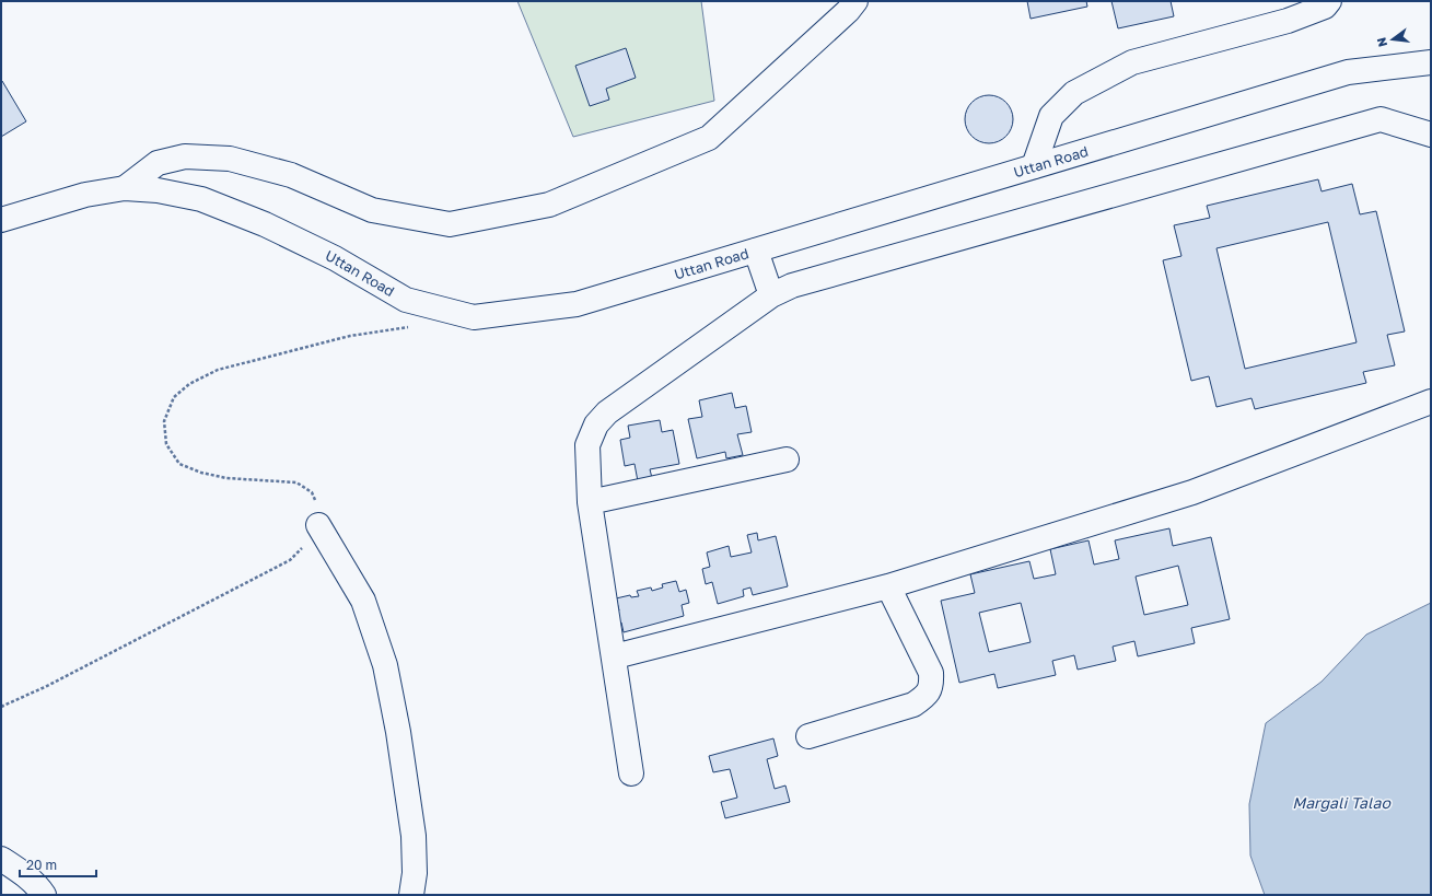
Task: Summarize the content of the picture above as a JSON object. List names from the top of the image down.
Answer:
{
  "streets": {
    "main road": ["Uttan Road"]
  },
  "water": ["Margali Talao"],
  "scale_bar": "20 m",
  "north": "left"
}
